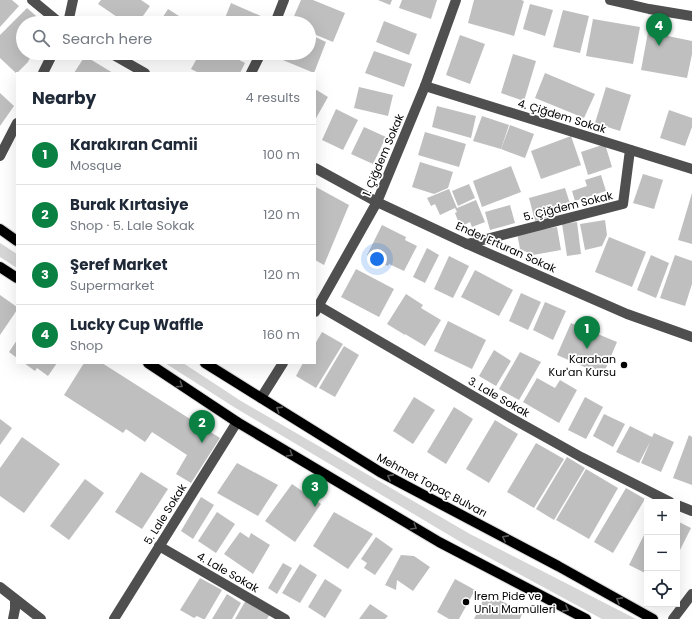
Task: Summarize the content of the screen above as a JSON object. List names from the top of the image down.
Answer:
{
  "streets": {
    "main road": ["Mehmet Topaç Bulvarı"],
    "street": [
      "4. Çiğdem Sokak",
      "1. Çiğdem Sokak",
      "5. Çiğdem Sokak",
      "Ender Erturan Sokak",
      "3. Lale Sokak",
      "5. Lale Sokak",
      "4. Lale Sokak"
    ]
  },
  "crossings": [
    ["4. Çiğdem Sokak", "1. Çiğdem Sokak"],
    ["4. Çiğdem Sokak", "5. Çiğdem Sokak"],
    ["1. Çiğdem Sokak", "Ender Erturan Sokak"],
    ["1. Çiğdem Sokak", "3. Lale Sokak"],
    ["5. Çiğdem Sokak", "Ender Erturan Sokak"],
    ["5. Lale Sokak", "4. Lale Sokak"]
  ],
  "places": ["Karahan Kur'an Kursu", "İrem Pide ve Unlu Mamülleri"],
  "page": {
    "pins": [
      "4",
      "1",
      "2",
      "3"
    ],
    "search": "Search here",
    "heading": ["Nearby", "4 results"],
    "list": [
      {
        "mark": "1",
        "name": "Karakıran Camii",
        "note": "Mosque",
        "value": "100 m"
      },
      {
        "mark": "2",
        "name": "Burak Kırtasiye",
        "note": "Shop · 5. Lale Sokak",
        "value": "120 m"
      },
      {
        "mark": "3",
        "name": "Şeref Market",
        "note": "Supermarket",
        "value": "120 m"
      },
      {
        "mark": "4",
        "name": "Lucky Cup Waffle",
        "note": "Shop",
        "value": "160 m"
      }
    ],
    "map_buttons": ["+", "−"]
  }
}
